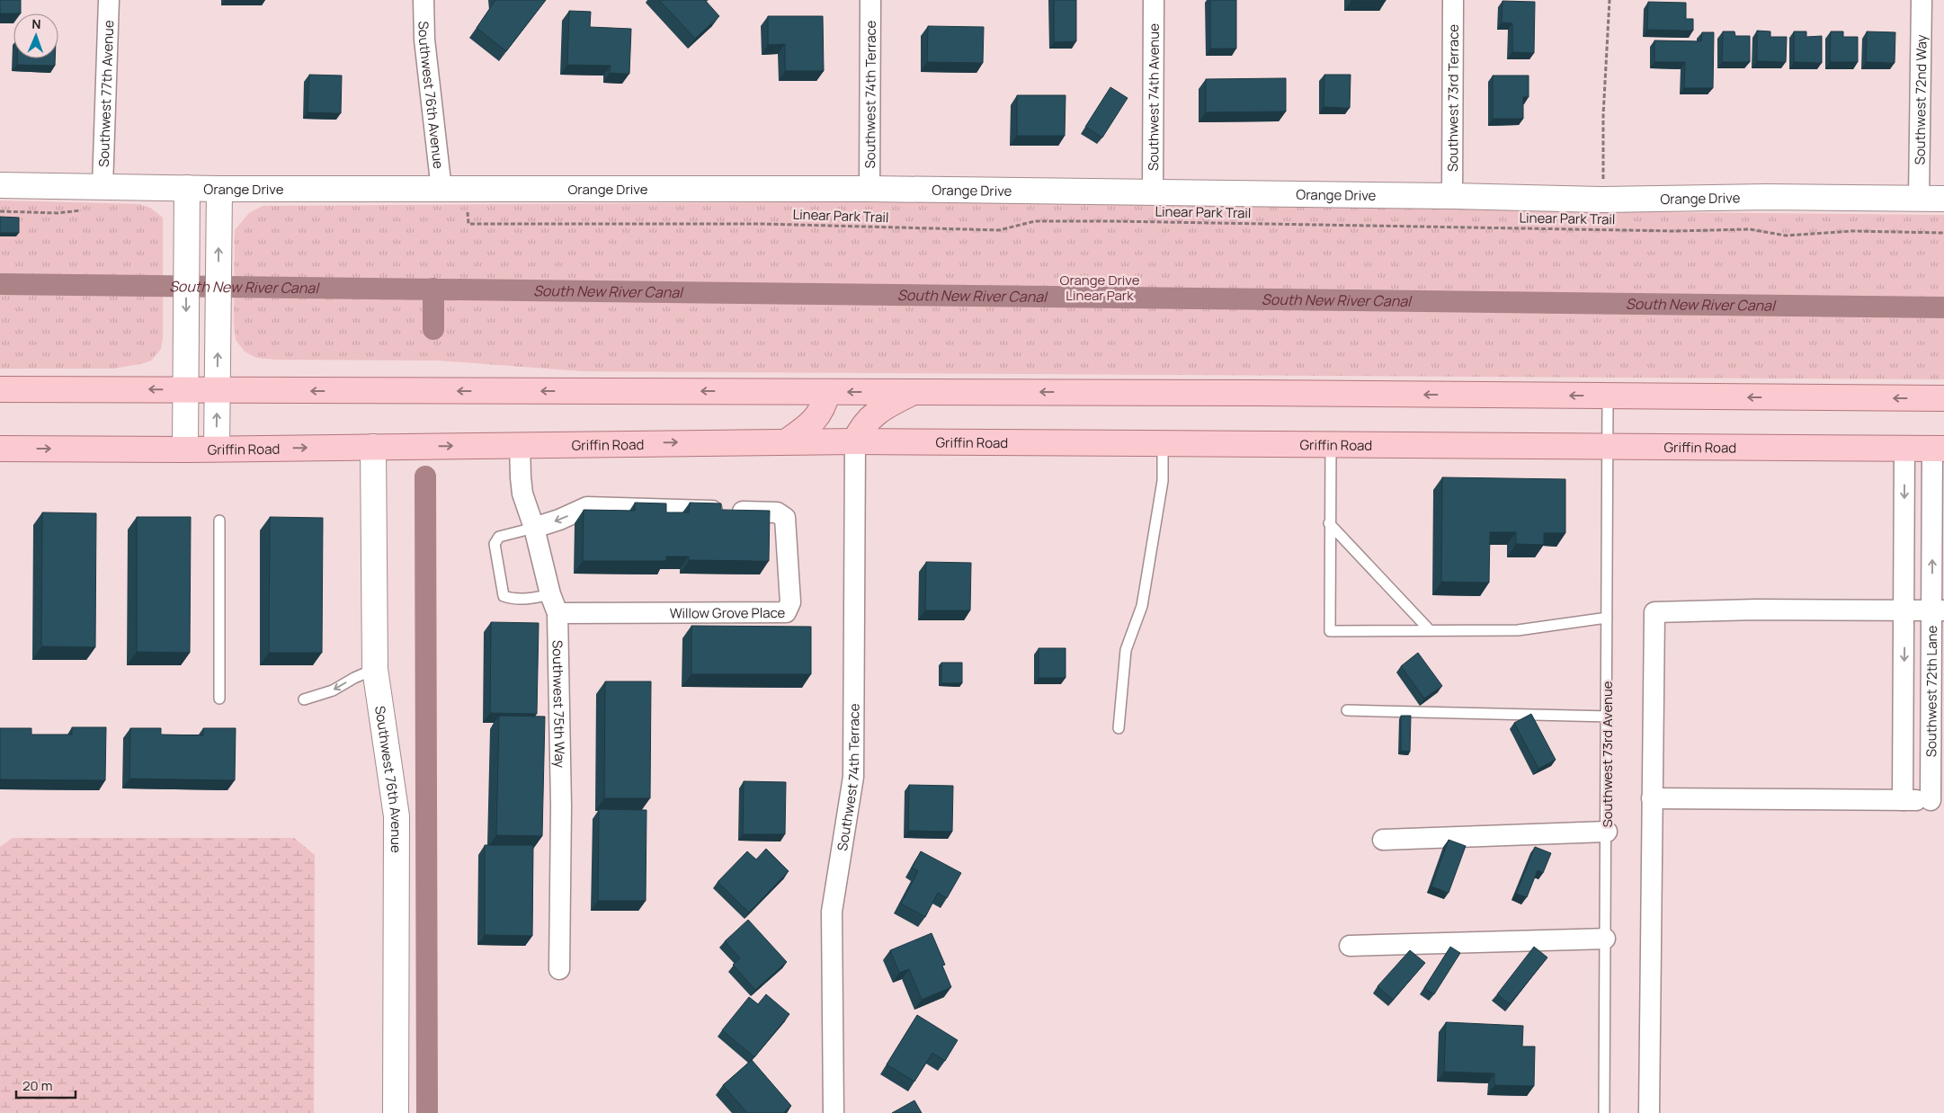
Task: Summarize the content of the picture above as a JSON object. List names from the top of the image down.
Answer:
{
  "streets": {
    "main road": ["Griffin Road"],
    "street": [
      "Southwest 77th Avenue",
      "Southwest 76th Avenue",
      "Southwest 74th Terrace",
      "Southwest 74th Avenue",
      "Southwest 73rd Terrace",
      "Southwest 72nd Way",
      "Orange Drive",
      "Willow Grove Place",
      "Southwest 72th Lane",
      "Southwest 75th Way"
    ],
    "lane": ["Southwest 73rd Avenue"],
    "path": ["Linear Park Trail"]
  },
  "crossings": [
    ["Southwest 77th Avenue", "Orange Drive"],
    ["Southwest 76th Avenue", "Orange Drive"],
    ["Southwest 76th Avenue", "Griffin Road"],
    ["Southwest 74th Terrace", "Orange Drive"],
    ["Southwest 74th Terrace", "Griffin Road"],
    ["Southwest 74th Avenue", "Orange Drive"],
    ["Southwest 73rd Terrace", "Orange Drive"],
    ["Southwest 72nd Way", "Orange Drive"],
    ["Griffin Road", "Southwest 72th Lane"],
    ["Griffin Road", "Southwest 75th Way"],
    ["Griffin Road", "Southwest 73rd Avenue"],
    ["Willow Grove Place", "Southwest 75th Way"]
  ],
  "water": ["South New River Canal"],
  "parks": ["Orange Drive Linear Park"],
  "scale_bar": "20 m",
  "north": "top"
}
